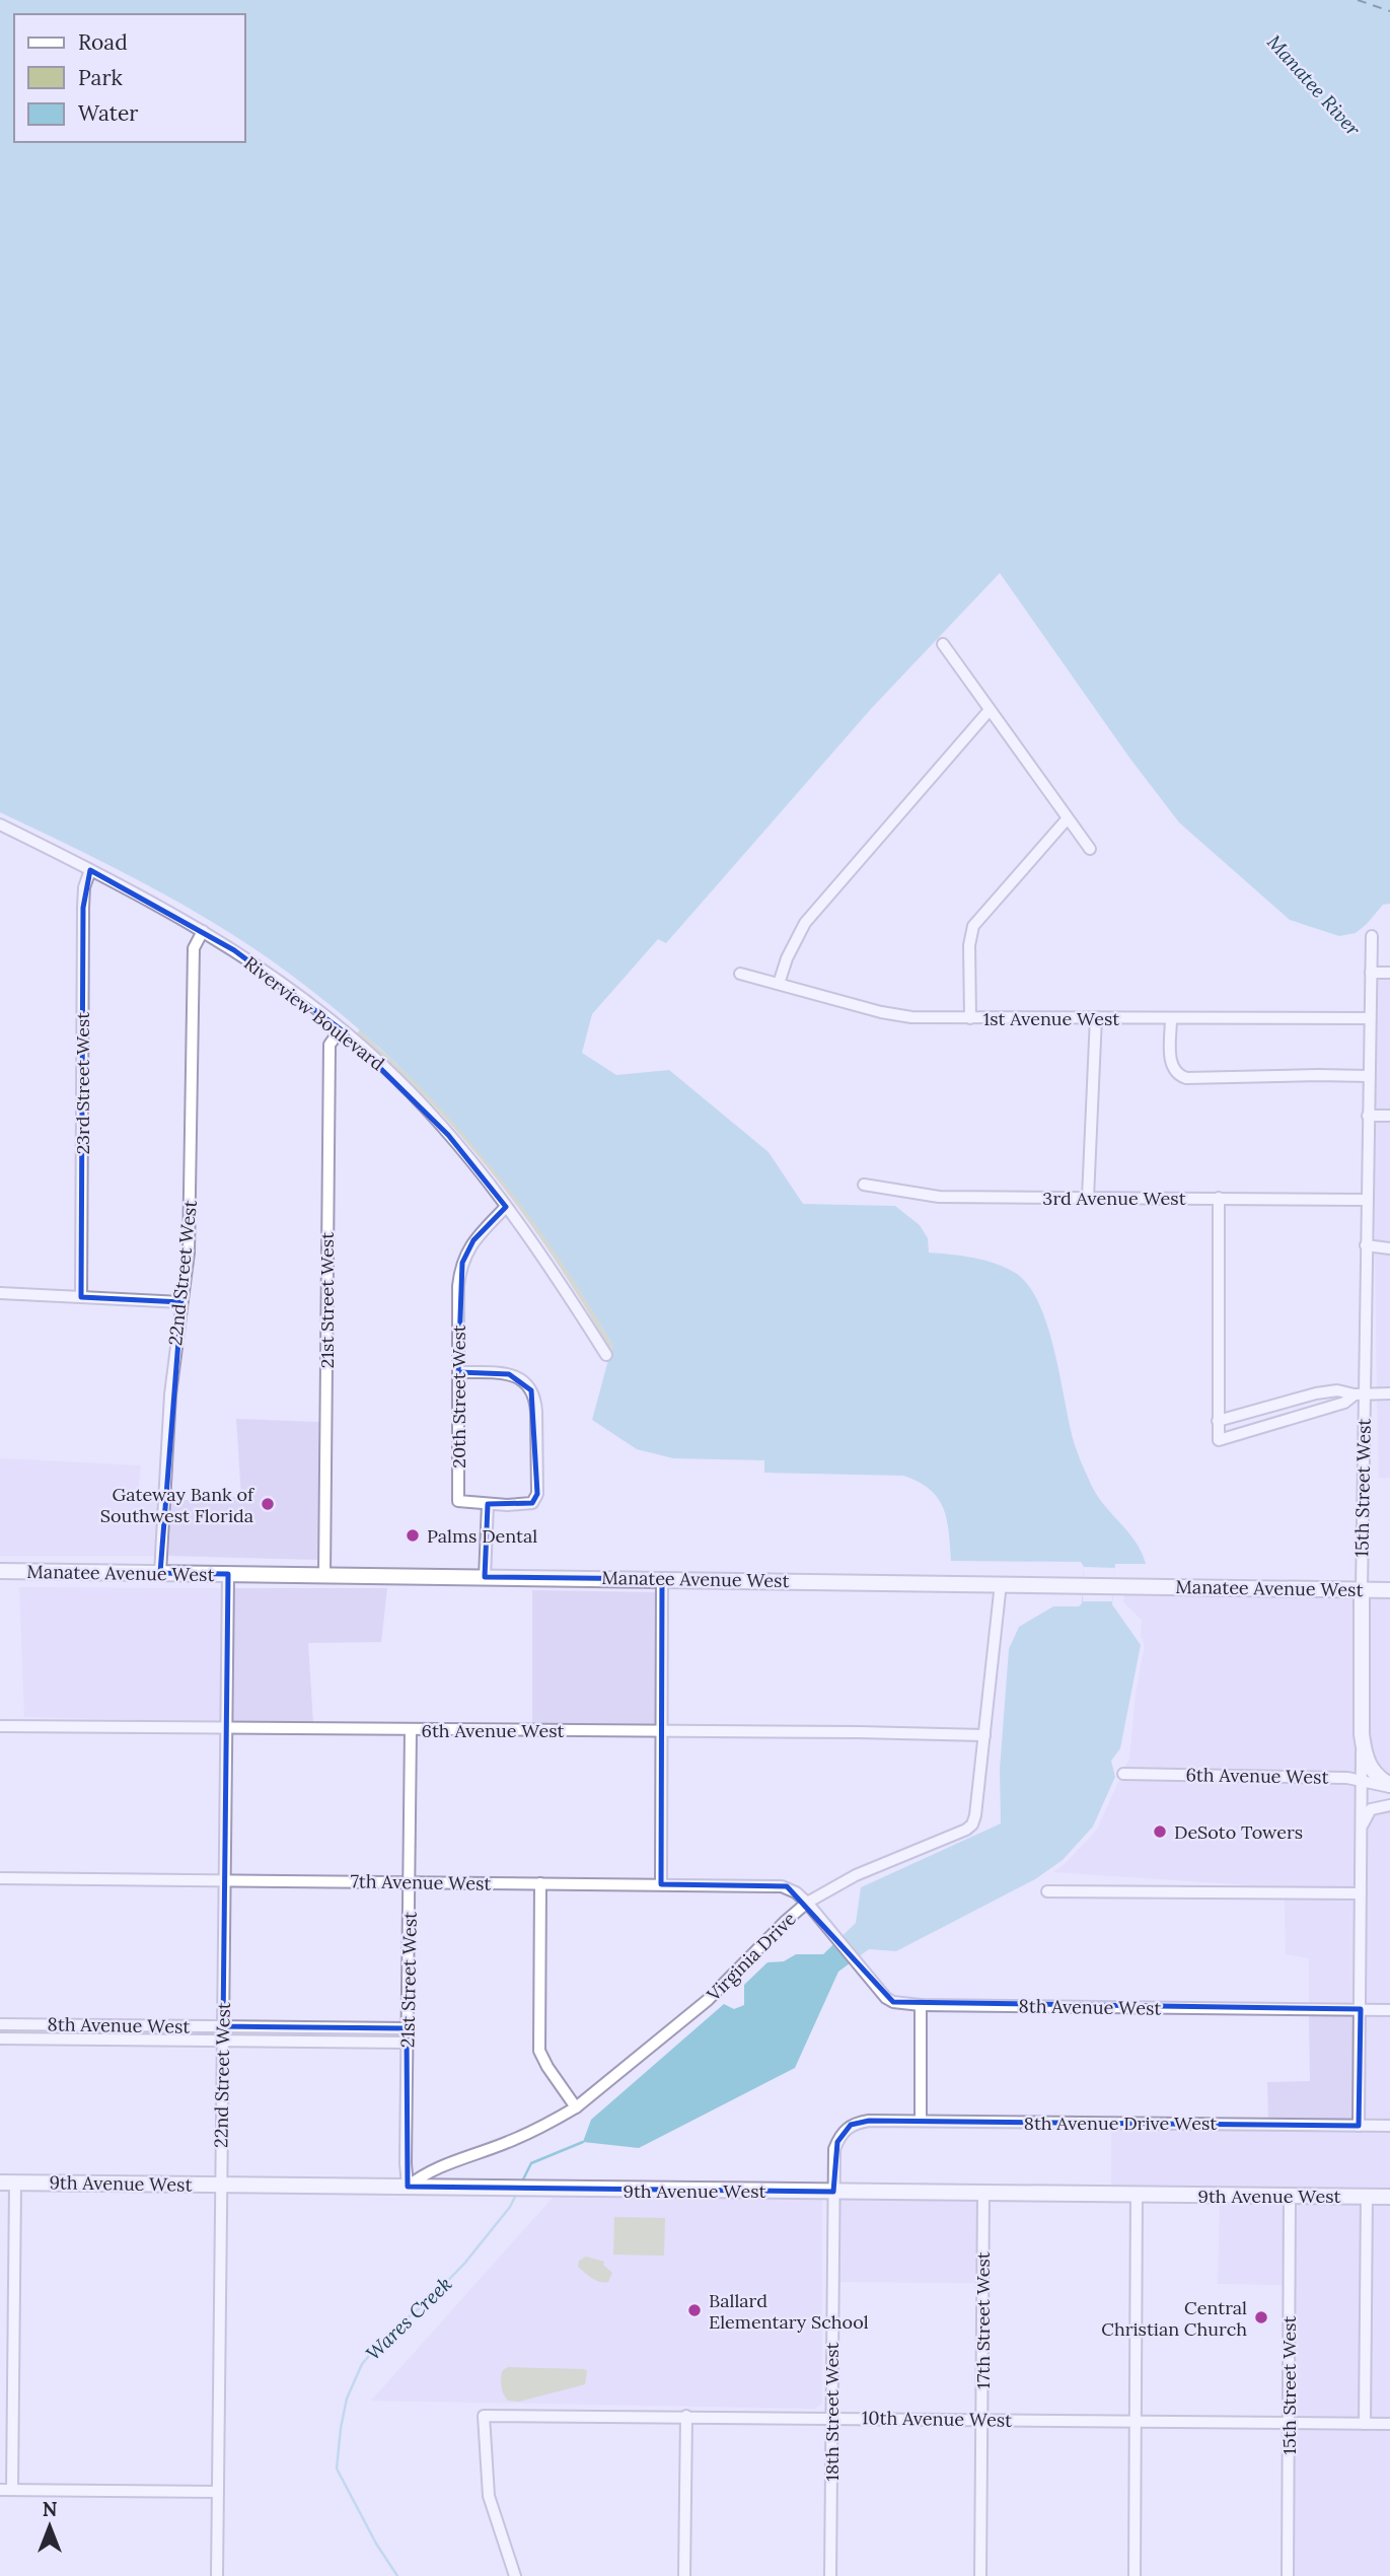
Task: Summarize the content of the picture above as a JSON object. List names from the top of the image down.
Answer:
{
  "streets": {
    "main road": [
      "15th Street West",
      "Manatee Avenue West",
      "6th Avenue West",
      "9th Avenue West"
    ],
    "street": [
      "Riverview Boulevard",
      "1st Avenue West",
      "23rd Street West",
      "3rd Avenue West",
      "22nd Street West",
      "21st Street West",
      "20th Street West",
      "7th Avenue West",
      "Virginia Drive",
      "8th Avenue West",
      "8th Avenue Drive West",
      "17th Street West",
      "18th Street West",
      "10th Avenue West"
    ]
  },
  "crossings": [
    ["Riverview Boulevard", "23rd Street West"],
    ["Riverview Boulevard", "22nd Street West"],
    ["Riverview Boulevard", "21st Street West"],
    ["Riverview Boulevard", "20th Street West"],
    ["1st Avenue West", "15th Street West"],
    ["3rd Avenue West", "15th Street West"],
    ["22nd Street West", "Manatee Avenue West"],
    ["22nd Street West", "6th Avenue West"],
    ["22nd Street West", "7th Avenue West"],
    ["22nd Street West", "8th Avenue West"],
    ["22nd Street West", "9th Avenue West"],
    ["21st Street West", "Manatee Avenue West"],
    ["21st Street West", "6th Avenue West"],
    ["21st Street West", "7th Avenue West"],
    ["21st Street West", "Virginia Drive"],
    ["21st Street West", "8th Avenue West"],
    ["21st Street West", "9th Avenue West"],
    ["15th Street West", "Manatee Avenue West"],
    ["15th Street West", "6th Avenue West"],
    ["15th Street West", "8th Avenue West"],
    ["15th Street West", "8th Avenue Drive West"],
    ["15th Street West", "9th Avenue West"],
    ["15th Street West", "10th Avenue West"],
    ["Manatee Avenue West", "Virginia Drive"],
    ["6th Avenue West", "Virginia Drive"],
    ["7th Avenue West", "Virginia Drive"],
    ["7th Avenue West", "8th Avenue West"],
    ["Virginia Drive", "9th Avenue West"],
    ["8th Avenue Drive West", "18th Street West"],
    ["9th Avenue West", "17th Street West"],
    ["9th Avenue West", "18th Street West"],
    ["17th Street West", "10th Avenue West"],
    ["18th Street West", "10th Avenue West"]
  ],
  "water": ["Manatee River", "Wares Creek"],
  "places": [
    "Gateway Bank of Southwest Florida",
    "Palms Dental",
    "DeSoto Towers",
    "Ballard Elementary School",
    "Central Christian Church"
  ],
  "legend": ["Road", "Park", "Water"],
  "north": "top"
}
